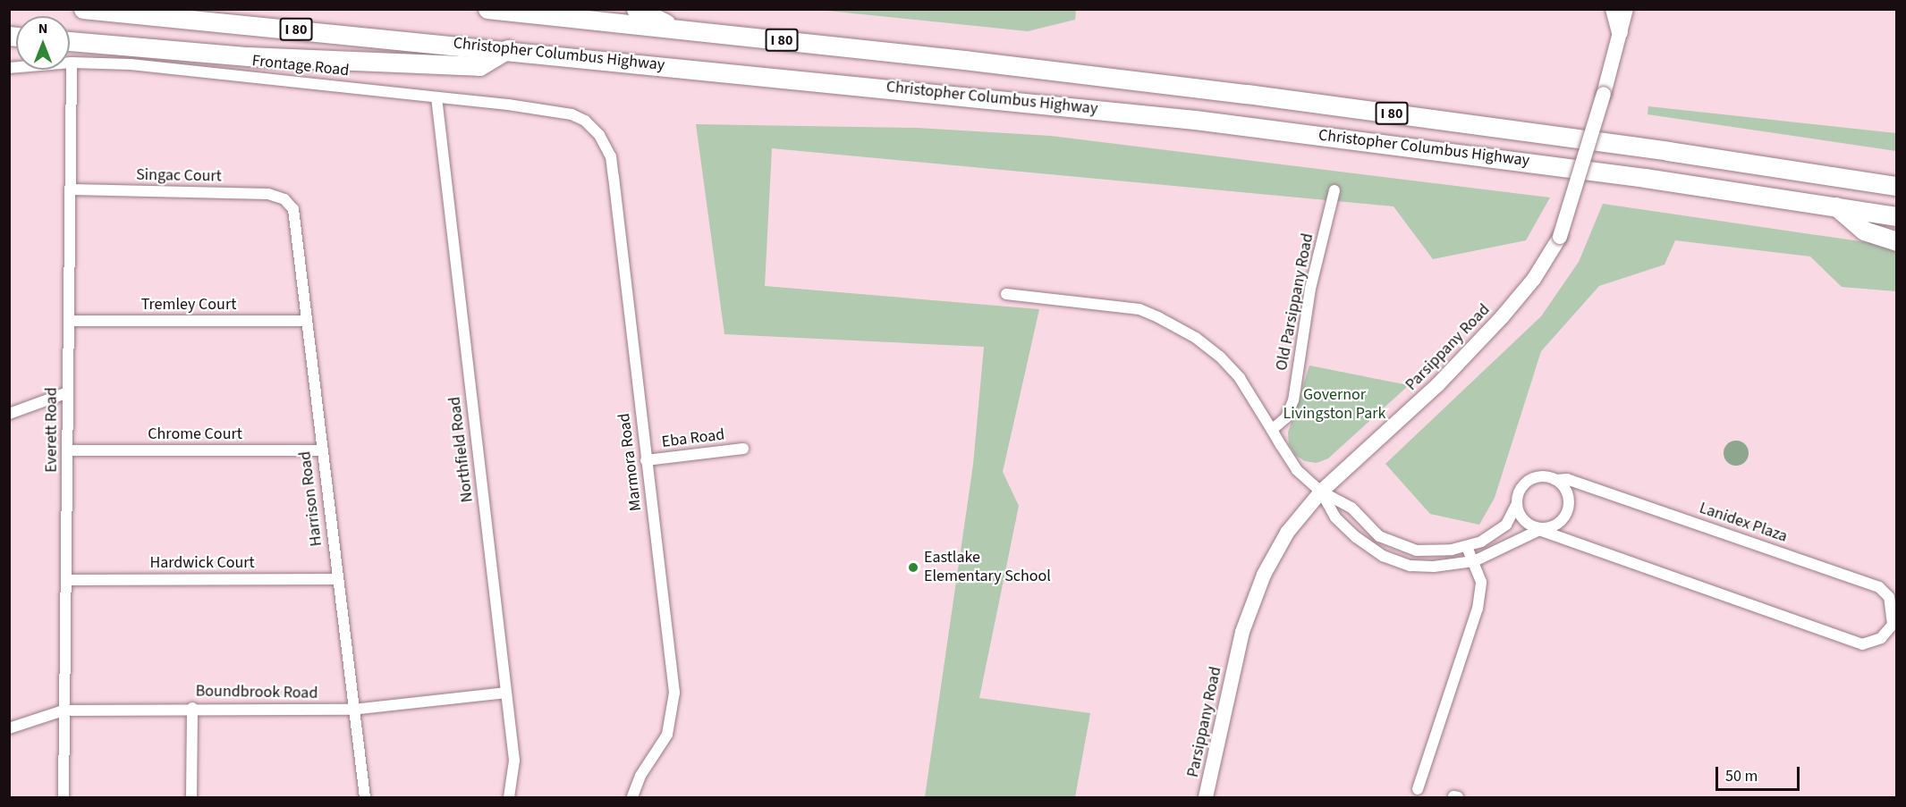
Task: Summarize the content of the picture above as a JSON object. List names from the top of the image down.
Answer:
{
  "streets": {
    "highway": ["I 80", "Christopher Columbus Highway"],
    "main road": ["Parsippany Road"],
    "street": [
      "Frontage Road",
      "Singac Court",
      "Old Parsippany Road",
      "Tremley Court",
      "Everett Road",
      "Chrome Court",
      "Eba Road",
      "Northfield Road",
      "Marmora Road",
      "Harrison Road",
      "Lanidex Plaza",
      "Hardwick Court",
      "Boundbrook Road"
    ]
  },
  "crossings": [
    ["Frontage Road", "Everett Road"],
    ["Frontage Road", "Northfield Road"],
    ["Frontage Road", "Marmora Road"],
    ["Singac Court", "Everett Road"],
    ["Singac Court", "Harrison Road"],
    ["Tremley Court", "Everett Road"],
    ["Tremley Court", "Harrison Road"],
    ["Parsippany Road", "Lanidex Plaza"],
    ["Everett Road", "Chrome Court"],
    ["Everett Road", "Hardwick Court"],
    ["Everett Road", "Boundbrook Road"],
    ["Chrome Court", "Harrison Road"],
    ["Eba Road", "Marmora Road"],
    ["Northfield Road", "Boundbrook Road"],
    ["Harrison Road", "Hardwick Court"],
    ["Harrison Road", "Boundbrook Road"]
  ],
  "parks": ["Governor Livingston Park"],
  "places": ["Eastlake Elementary School"],
  "scale_bar": "50 m",
  "north": "top"
}
